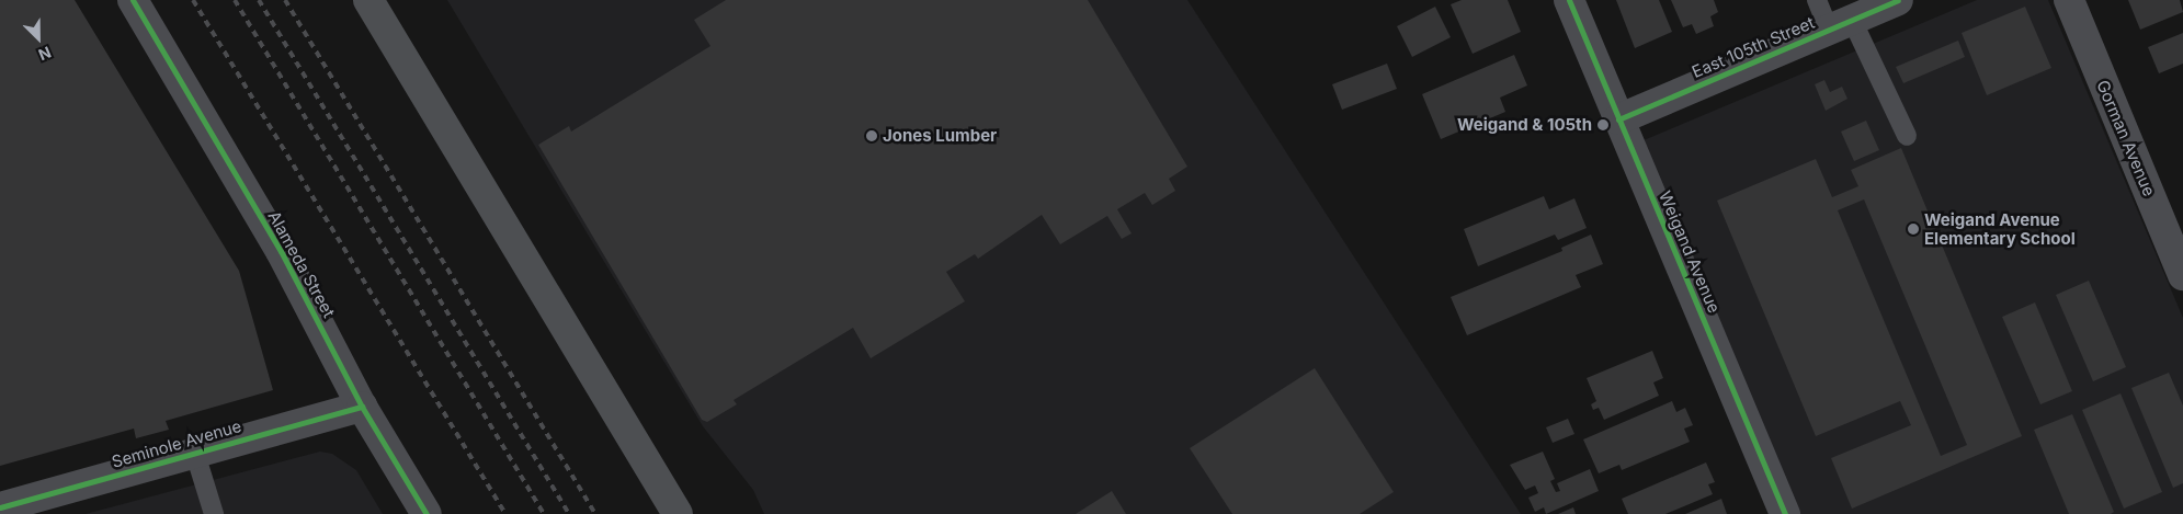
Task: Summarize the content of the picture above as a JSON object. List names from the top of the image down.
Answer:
{
  "streets": {
    "street": [
      "East 105th Street",
      "Gorman Avenue",
      "Weigand Avenue",
      "Alameda Street",
      "Seminole Avenue"
    ]
  },
  "crossings": [
    ["East 105th Street", "Weigand Avenue"],
    ["Alameda Street", "Seminole Avenue"]
  ],
  "places": ["Weigand & 105th", "Jones Lumber", "Weigand Avenue Elementary School"],
  "north": "bottom right"
}
